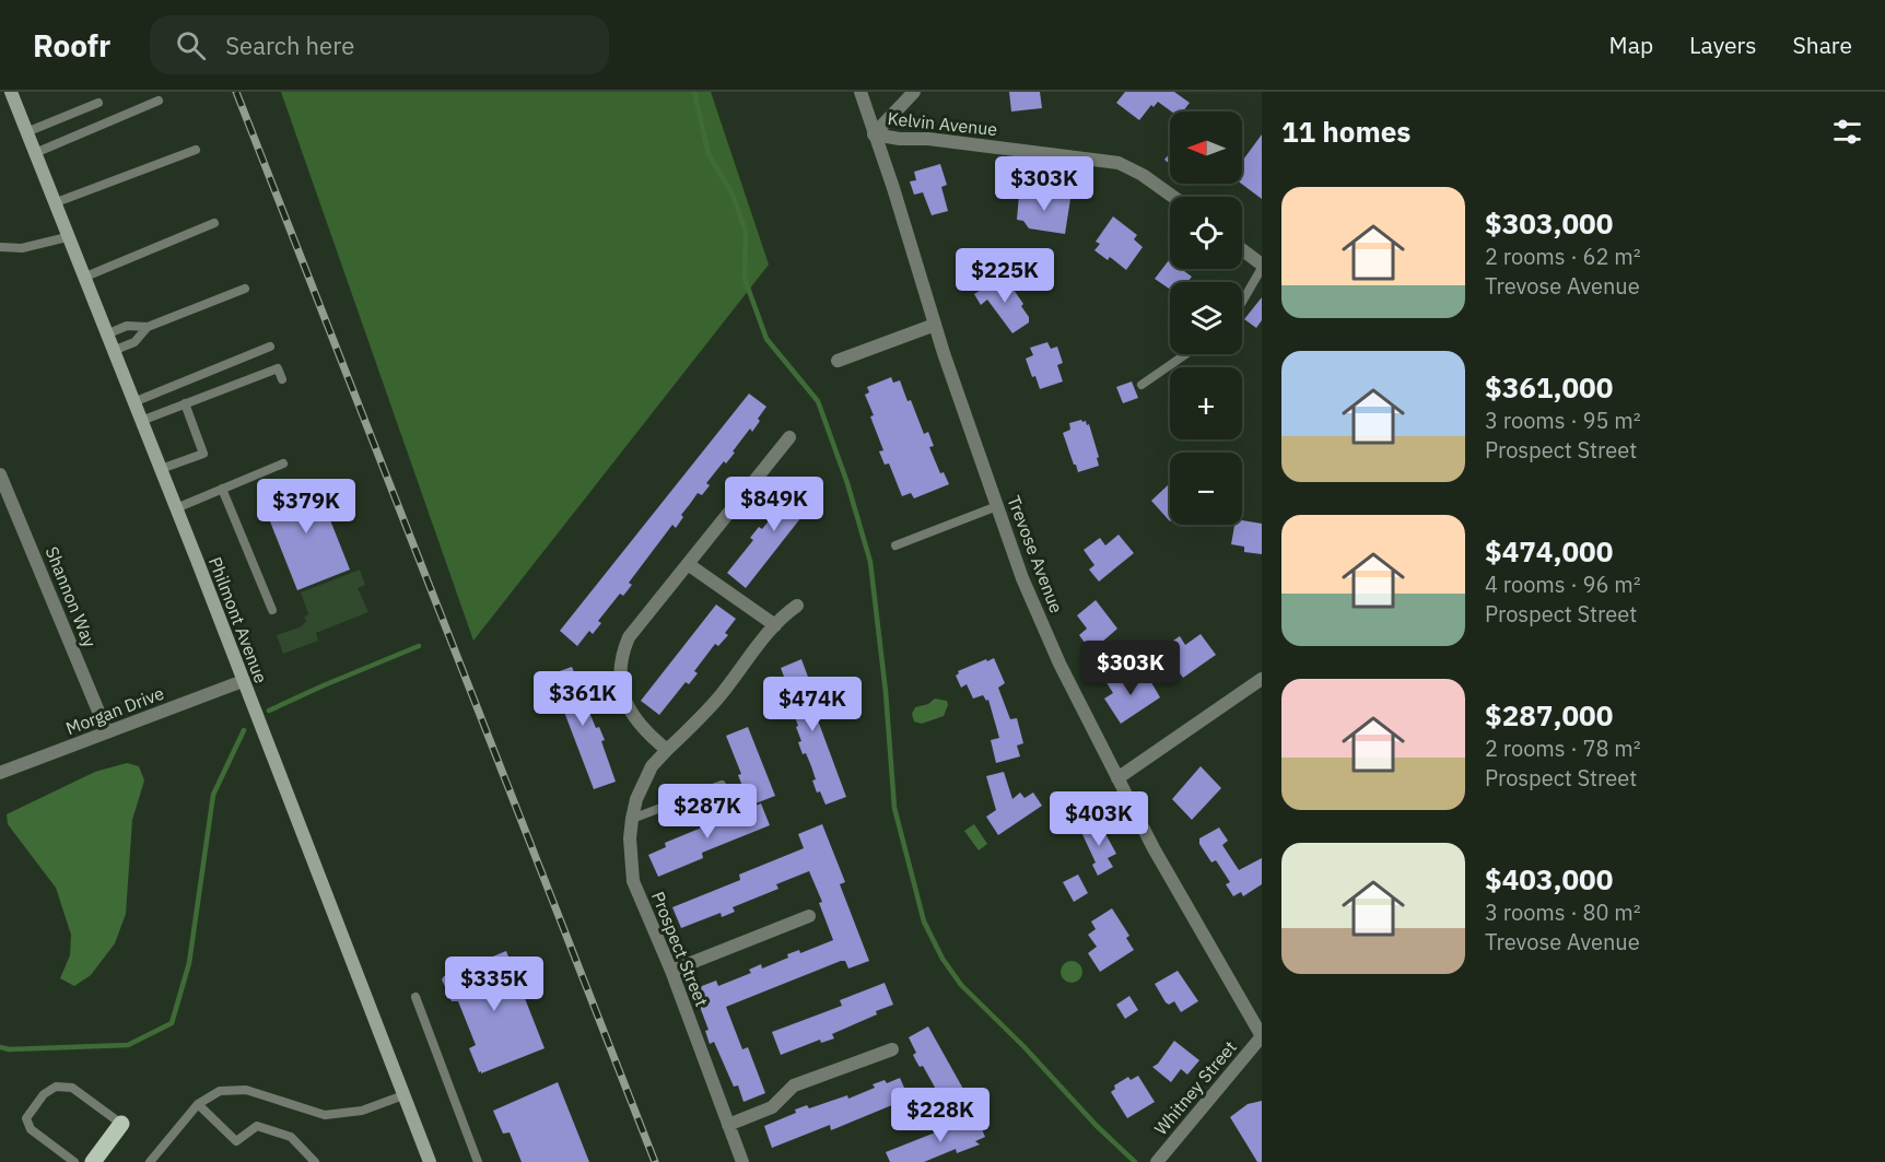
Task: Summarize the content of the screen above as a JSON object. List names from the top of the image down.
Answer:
{
  "streets": {
    "main road": ["Philmont Avenue"],
    "street": [
      "Kelvin Avenue",
      "Trevose Avenue",
      "Shannon Way",
      "Morgan Drive",
      "Prospect Street",
      "Whitney Street"
    ]
  },
  "crossings": [
    ["Kelvin Avenue", "Trevose Avenue"],
    ["Trevose Avenue", "Whitney Street"],
    ["Shannon Way", "Morgan Drive"],
    ["Philmont Avenue", "Morgan Drive"]
  ],
  "north": "left",
  "page": {
    "header": "Roofr",
    "search": "Search here",
    "nav": ["Map", "Layers", "Share"],
    "heading": "11 homes",
    "map_buttons": ["+", "−"],
    "price": [
      "$303K",
      "$225K",
      "$849K",
      "$379K",
      "$303K",
      "$361K",
      "$474K",
      "$287K",
      "$403K",
      "$335K",
      "$228K"
    ],
    "list": [
      {
        "name": "$303,000",
        "note": "2 rooms · 62 m² · Trevose Avenue"
      },
      {
        "name": "$361,000",
        "note": "3 rooms · 95 m² · Prospect Street"
      },
      {
        "name": "$474,000",
        "note": "4 rooms · 96 m² · Prospect Street"
      },
      {
        "name": "$287,000",
        "note": "2 rooms · 78 m² · Prospect Street"
      },
      {
        "name": "$403,000",
        "note": "3 rooms · 80 m² · Trevose Avenue"
      }
    ]
  }
}
